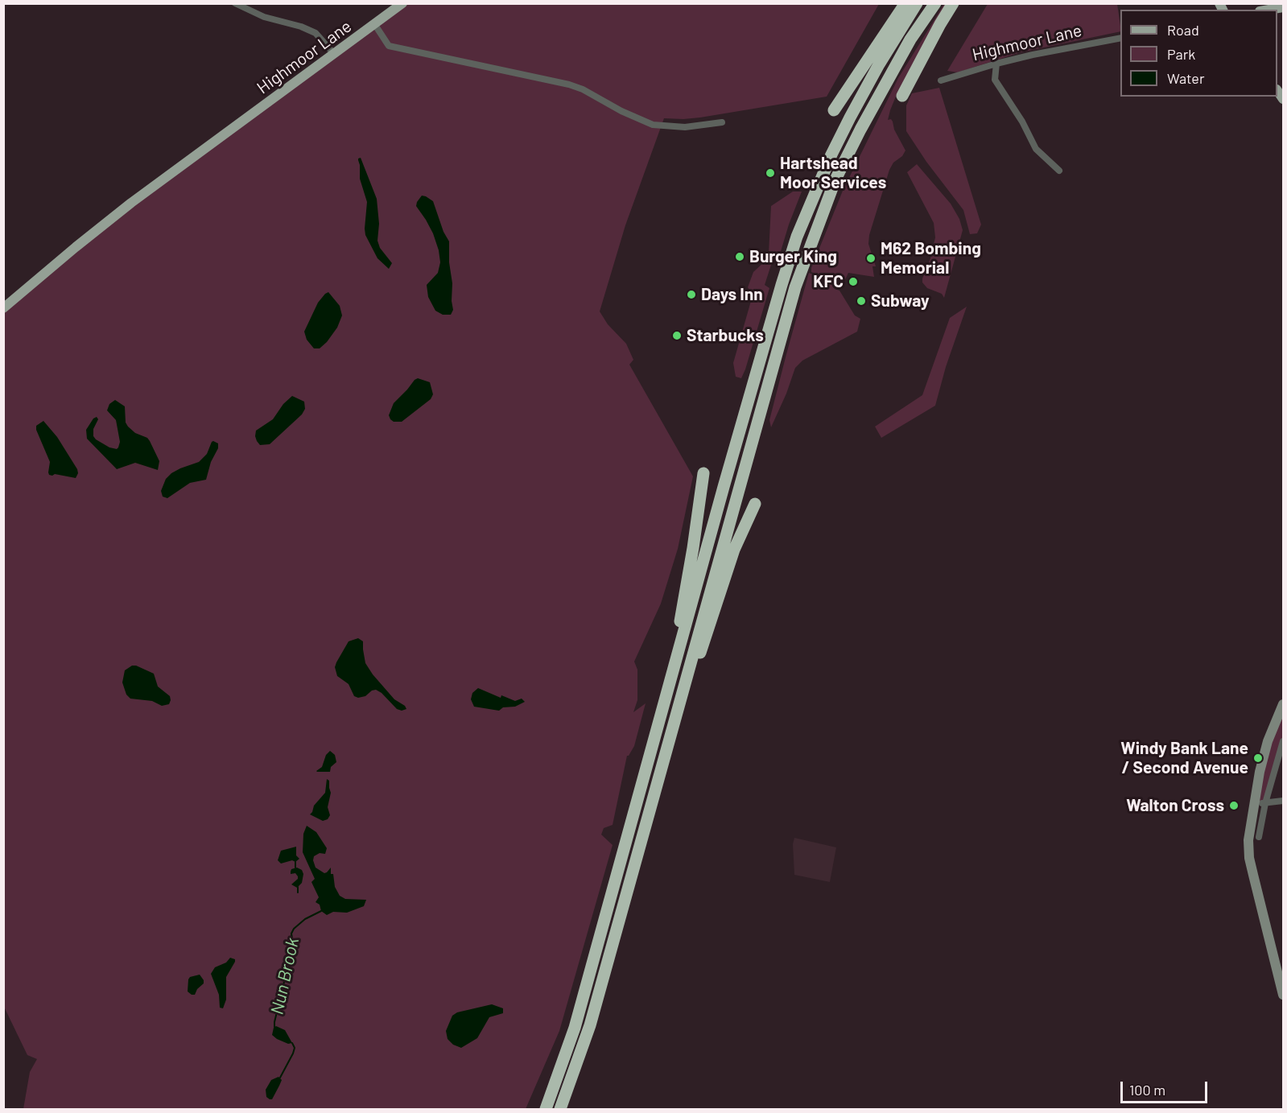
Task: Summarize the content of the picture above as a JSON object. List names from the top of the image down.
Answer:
{
  "streets": {
    "main road": ["Highmoor Lane"]
  },
  "water": ["Nun Brook"],
  "places": [
    "Hartshead Moor Services",
    "Burger King",
    "M62 Bombing Memorial",
    "KFC",
    "Days Inn",
    "Subway",
    "Starbucks",
    "Windy Bank Lane / Second Avenue",
    "Walton Cross"
  ],
  "legend": ["Road", "Park", "Water"],
  "scale_bar": "100 m"
}
